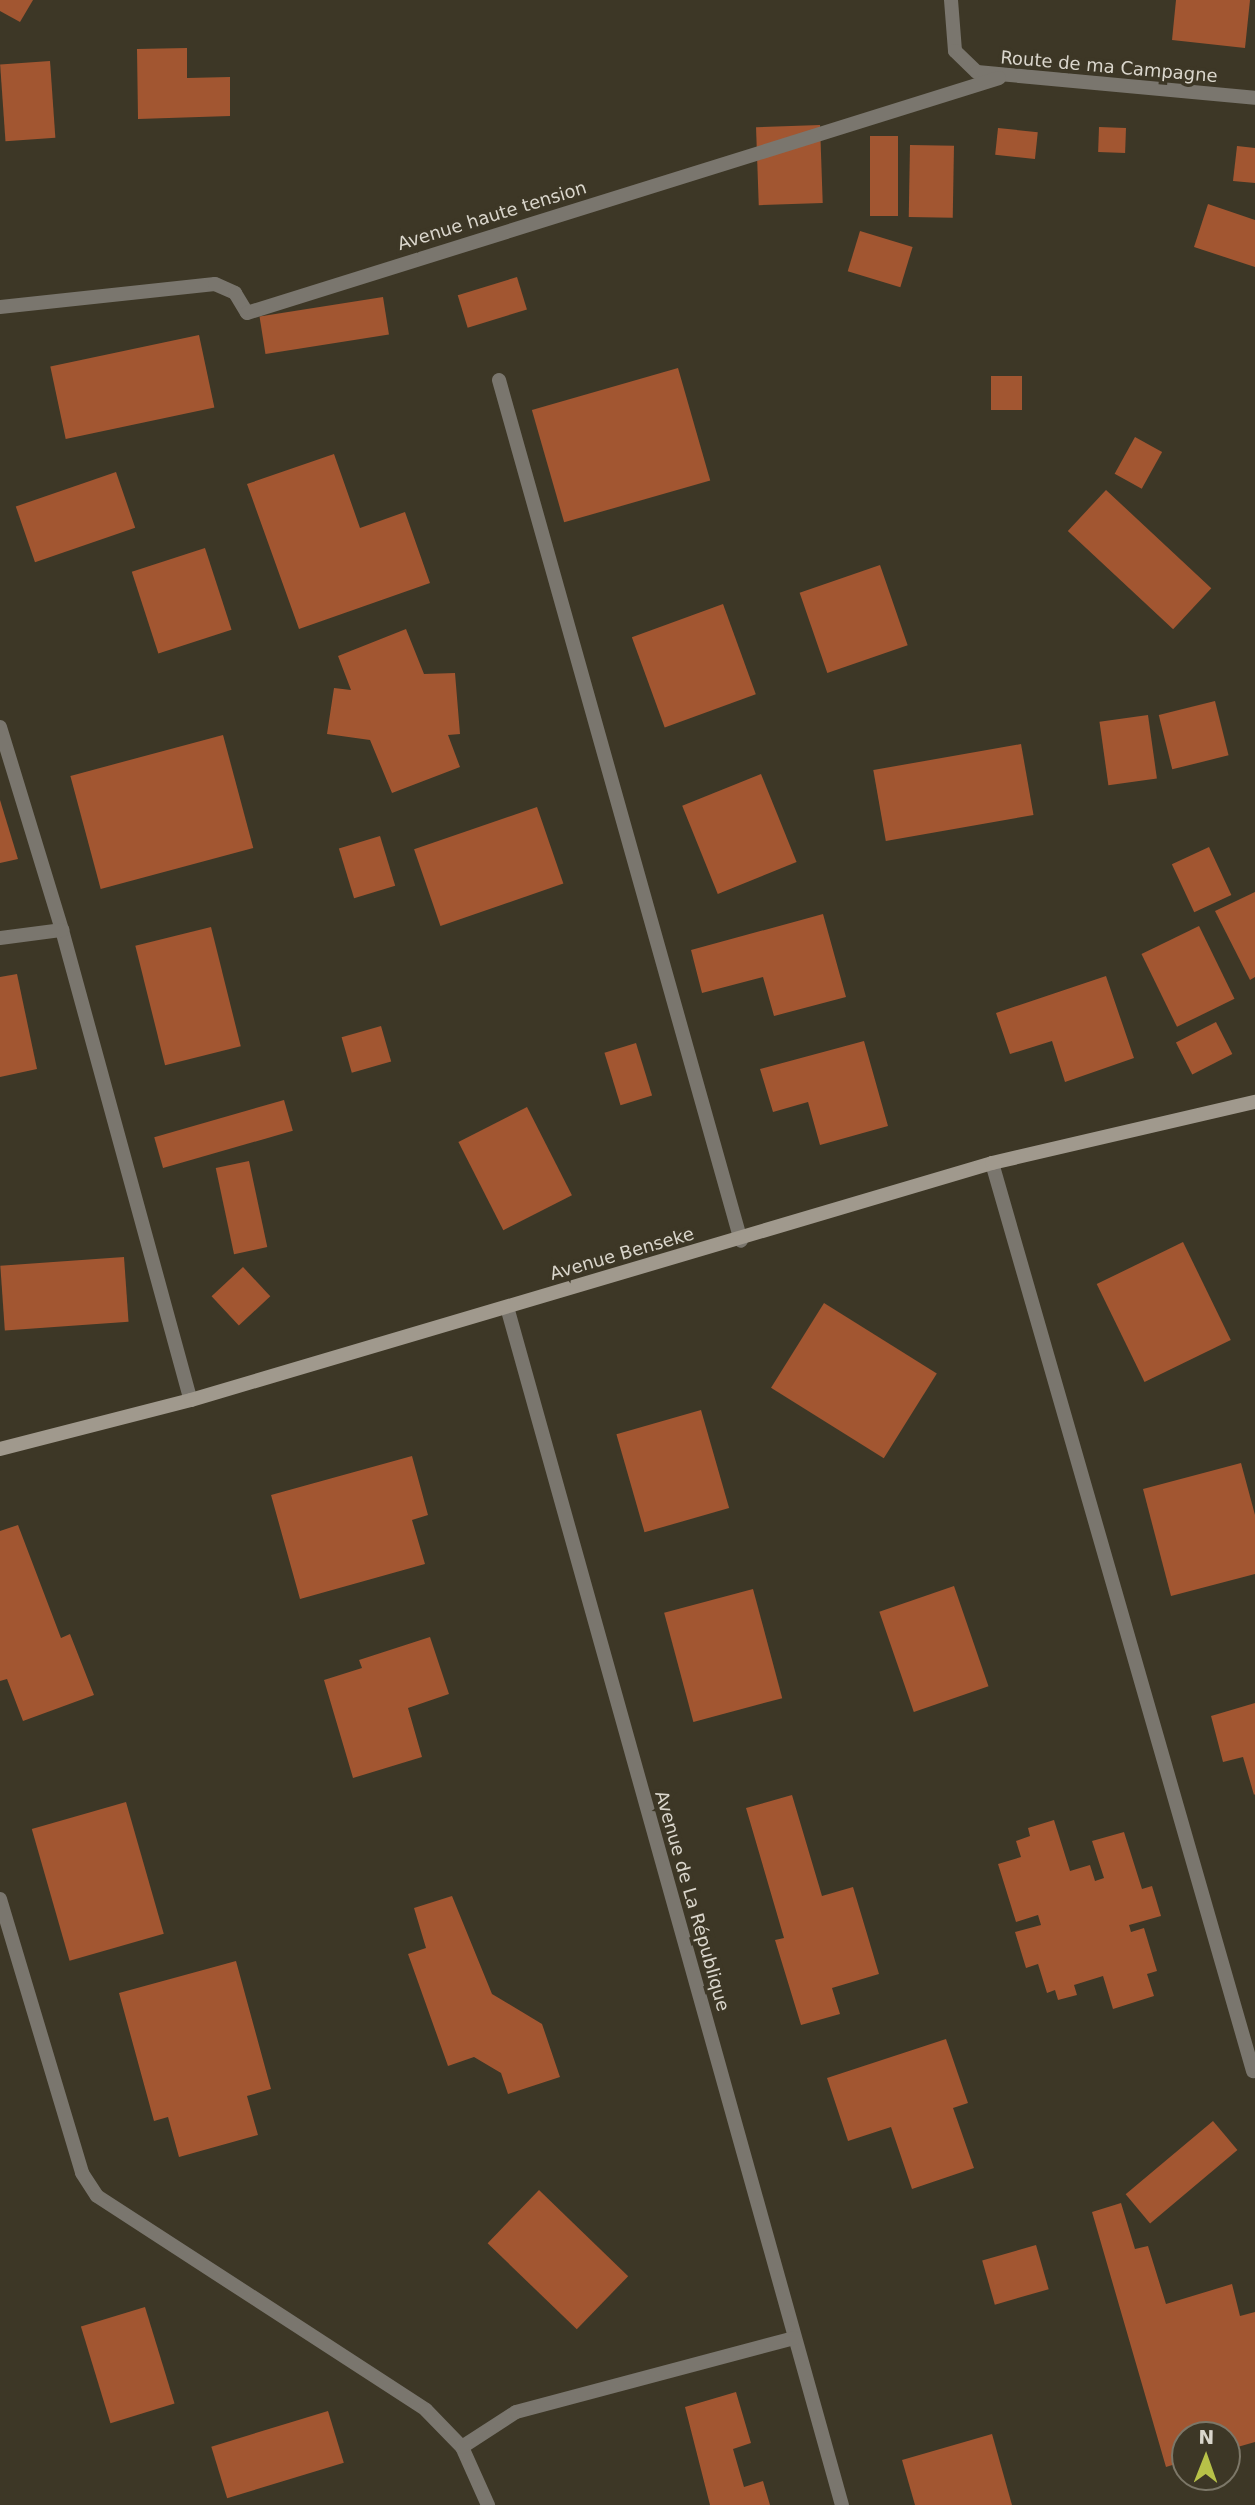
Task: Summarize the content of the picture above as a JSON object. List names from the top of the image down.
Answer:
{
  "streets": {
    "street": [
      "Route de ma Campagne",
      "Avenue haute tension",
      "Avenue Benseke",
      "Avenue de La République"
    ]
  },
  "crossings": [
    ["Route de ma Campagne", "Avenue haute tension"],
    ["Avenue Benseke", "Avenue de La République"]
  ],
  "north": "top"
}
